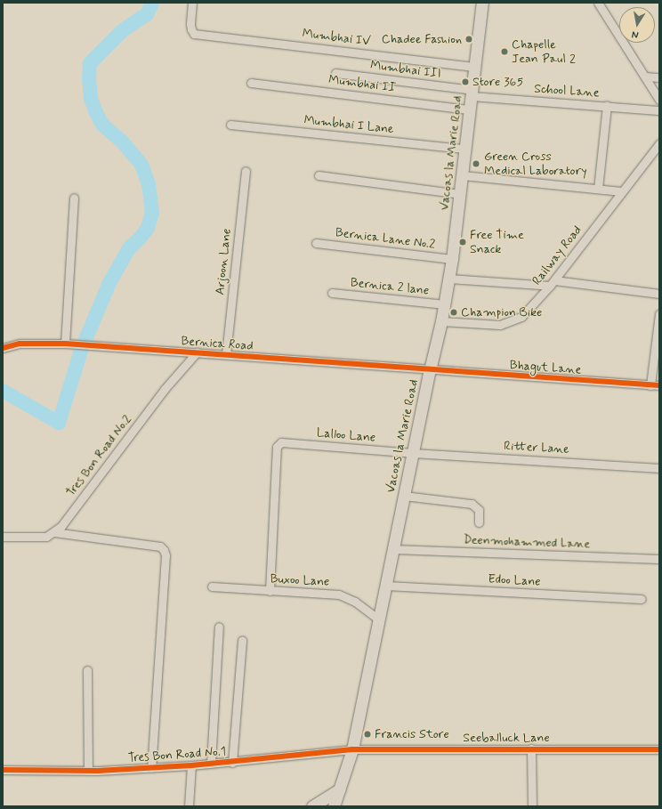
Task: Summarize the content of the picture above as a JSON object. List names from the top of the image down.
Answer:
{
  "streets": {
    "main road": ["Vacoas la Marie Road"],
    "street": [
      "Mumbhai IV",
      "Mumbhai III",
      "Mumbhai II",
      "School Lane",
      "Mumbhai I Lane",
      "Bernica Lane No.2",
      "Railway Road",
      "Arjoon Lane",
      "Bernica 2 lane",
      "Bernica Road",
      "Bhagut Lane",
      "Lalloo Lane",
      "Ritter Lane",
      "Tres Bon Road No.2",
      "Deenmohammed Lane",
      "Buxoo Lane",
      "Edoo Lane",
      "Seeballuck Lane",
      "Tres Bon Road No.1"
    ]
  },
  "crossings": [
    ["Mumbhai IV", "Vacoas la Marie Road"],
    ["Mumbhai III", "School Lane"],
    ["Mumbhai III", "Vacoas la Marie Road"],
    ["Mumbhai II", "Vacoas la Marie Road"],
    ["School Lane", "Vacoas la Marie Road"],
    ["Mumbhai I Lane", "Vacoas la Marie Road"],
    ["Vacoas la Marie Road", "Bernica Lane No.2"],
    ["Vacoas la Marie Road", "Railway Road"],
    ["Vacoas la Marie Road", "Bernica 2 lane"],
    ["Vacoas la Marie Road", "Bernica Road"],
    ["Vacoas la Marie Road", "Bhagut Lane"],
    ["Vacoas la Marie Road", "Lalloo Lane"],
    ["Vacoas la Marie Road", "Ritter Lane"],
    ["Vacoas la Marie Road", "Deenmohammed Lane"],
    ["Vacoas la Marie Road", "Buxoo Lane"],
    ["Vacoas la Marie Road", "Edoo Lane"],
    ["Vacoas la Marie Road", "Seeballuck Lane"],
    ["Vacoas la Marie Road", "Tres Bon Road No.1"],
    ["Arjoon Lane", "Bernica Road"],
    ["Bernica Road", "Bhagut Lane"],
    ["Bernica Road", "Tres Bon Road No.2"],
    ["Lalloo Lane", "Ritter Lane"],
    ["Lalloo Lane", "Buxoo Lane"],
    ["Seeballuck Lane", "Tres Bon Road No.1"]
  ],
  "places": [
    "Chadee Fashion",
    "Chapelle Jean Paul 2",
    "Store 365",
    "Green Cross Medical Laboratory",
    "Free Time Snack",
    "Champion Bike",
    "Francis Store"
  ],
  "north": "bottom"
}
